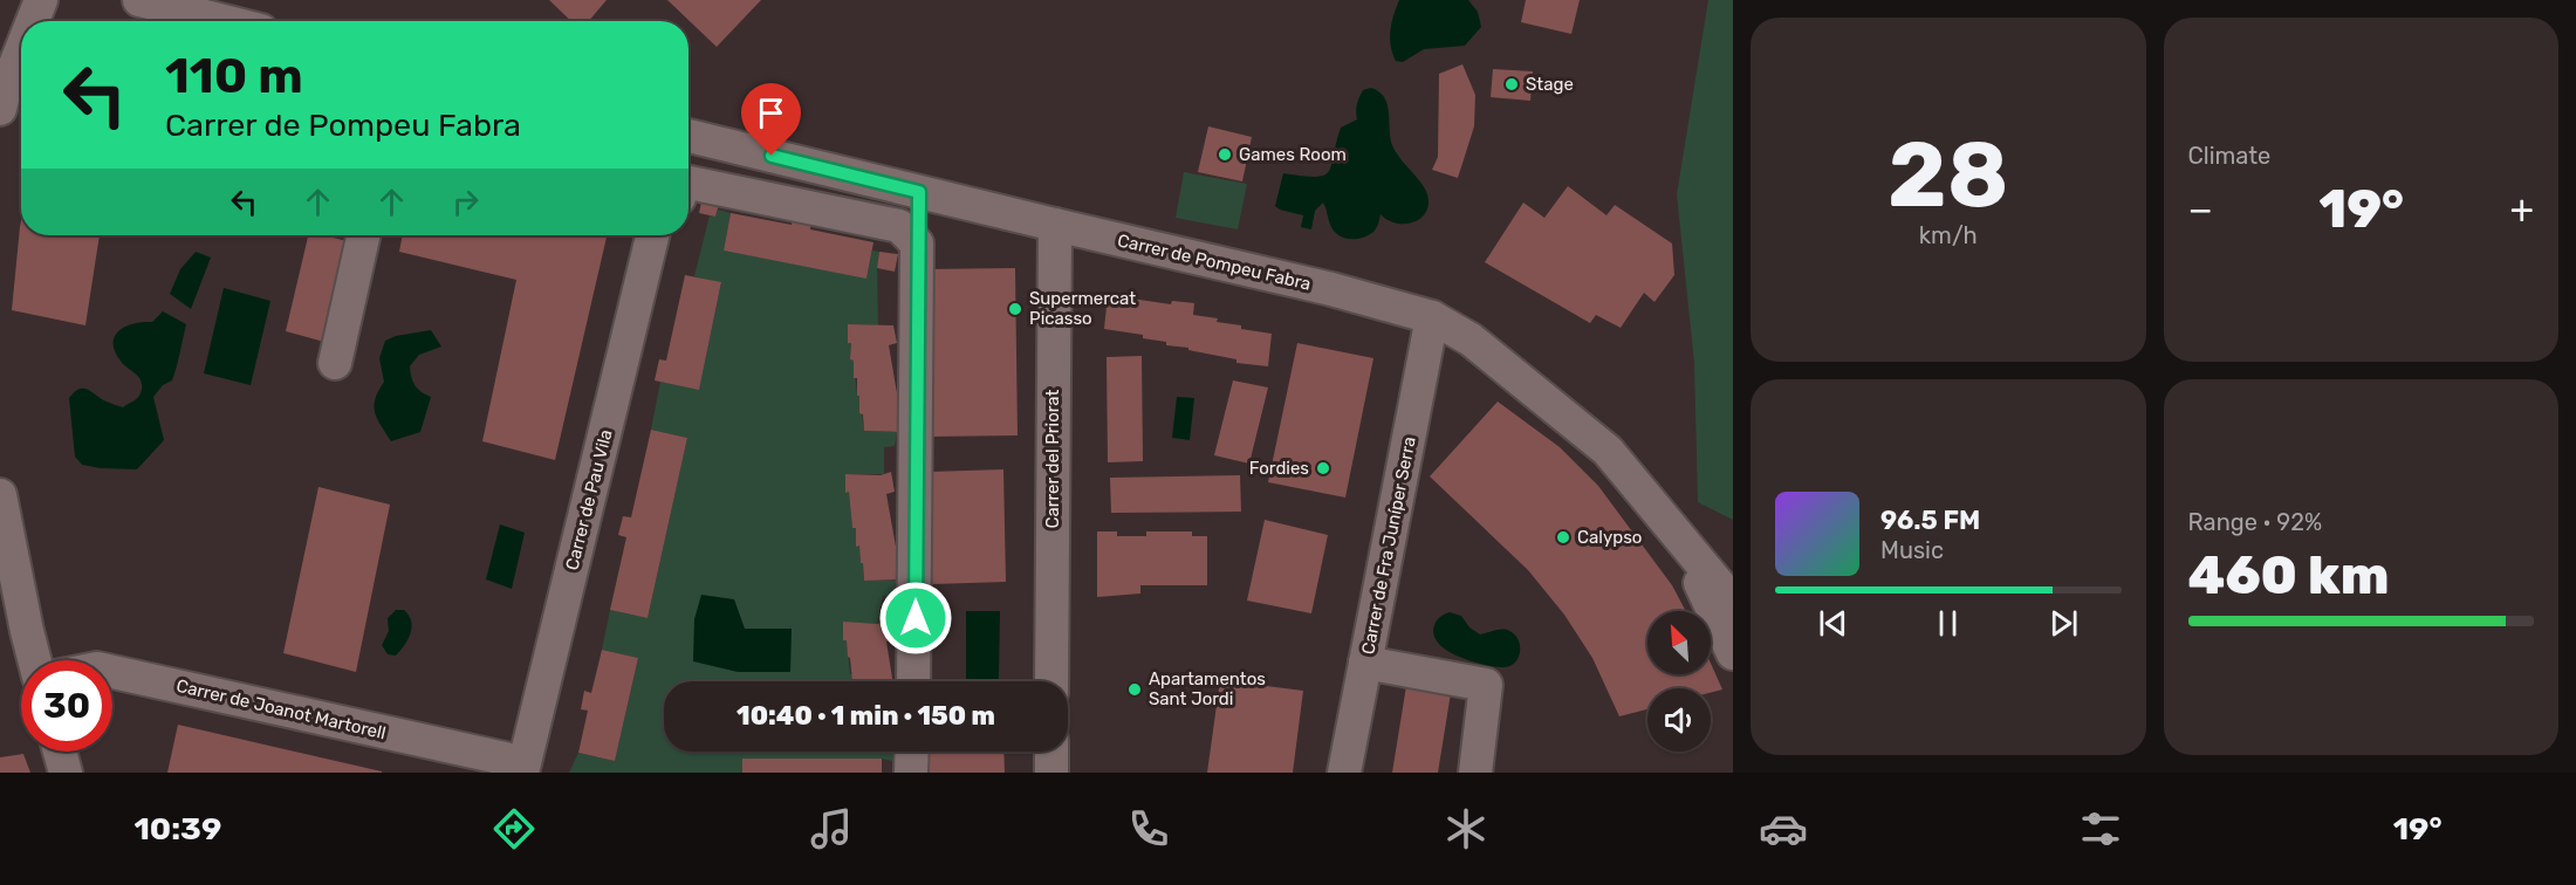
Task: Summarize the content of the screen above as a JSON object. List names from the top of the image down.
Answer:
{
  "streets": {
    "street": [
      "Carrer de Pompeu Fabra",
      "Carrer del Priorat",
      "Carrer de Pau Vila",
      "Carrer de Fra Juníper Serra",
      "Carrer de Joanot Martorell"
    ]
  },
  "crossings": [
    ["Carrer de Pompeu Fabra", "Carrer del Priorat"],
    ["Carrer de Pompeu Fabra", "Carrer de Fra Juníper Serra"],
    ["Carrer de Pau Vila", "Carrer de Joanot Martorell"]
  ],
  "places": [
    "Stage",
    "Games Room",
    "Supermercat Picasso",
    "Fordies",
    "Calypso",
    "Apartamentos Sant Jordi"
  ],
  "north": "top left",
  "page": {
    "tile": [
      ["28", "km/h"],
      "Climate",
      ["Range · 92%", "460 km"]
    ],
    "turn": ["110 m", "Carrer de Pompeu Fabra"],
    "heat": ["−", "19°", "+"],
    "song": ["96.5 FM", "Music"],
    "limit": "30",
    "trip": "10:40 · 1 min · 150 m",
    "tabs": ["10:39", "19°"]
  }
}
